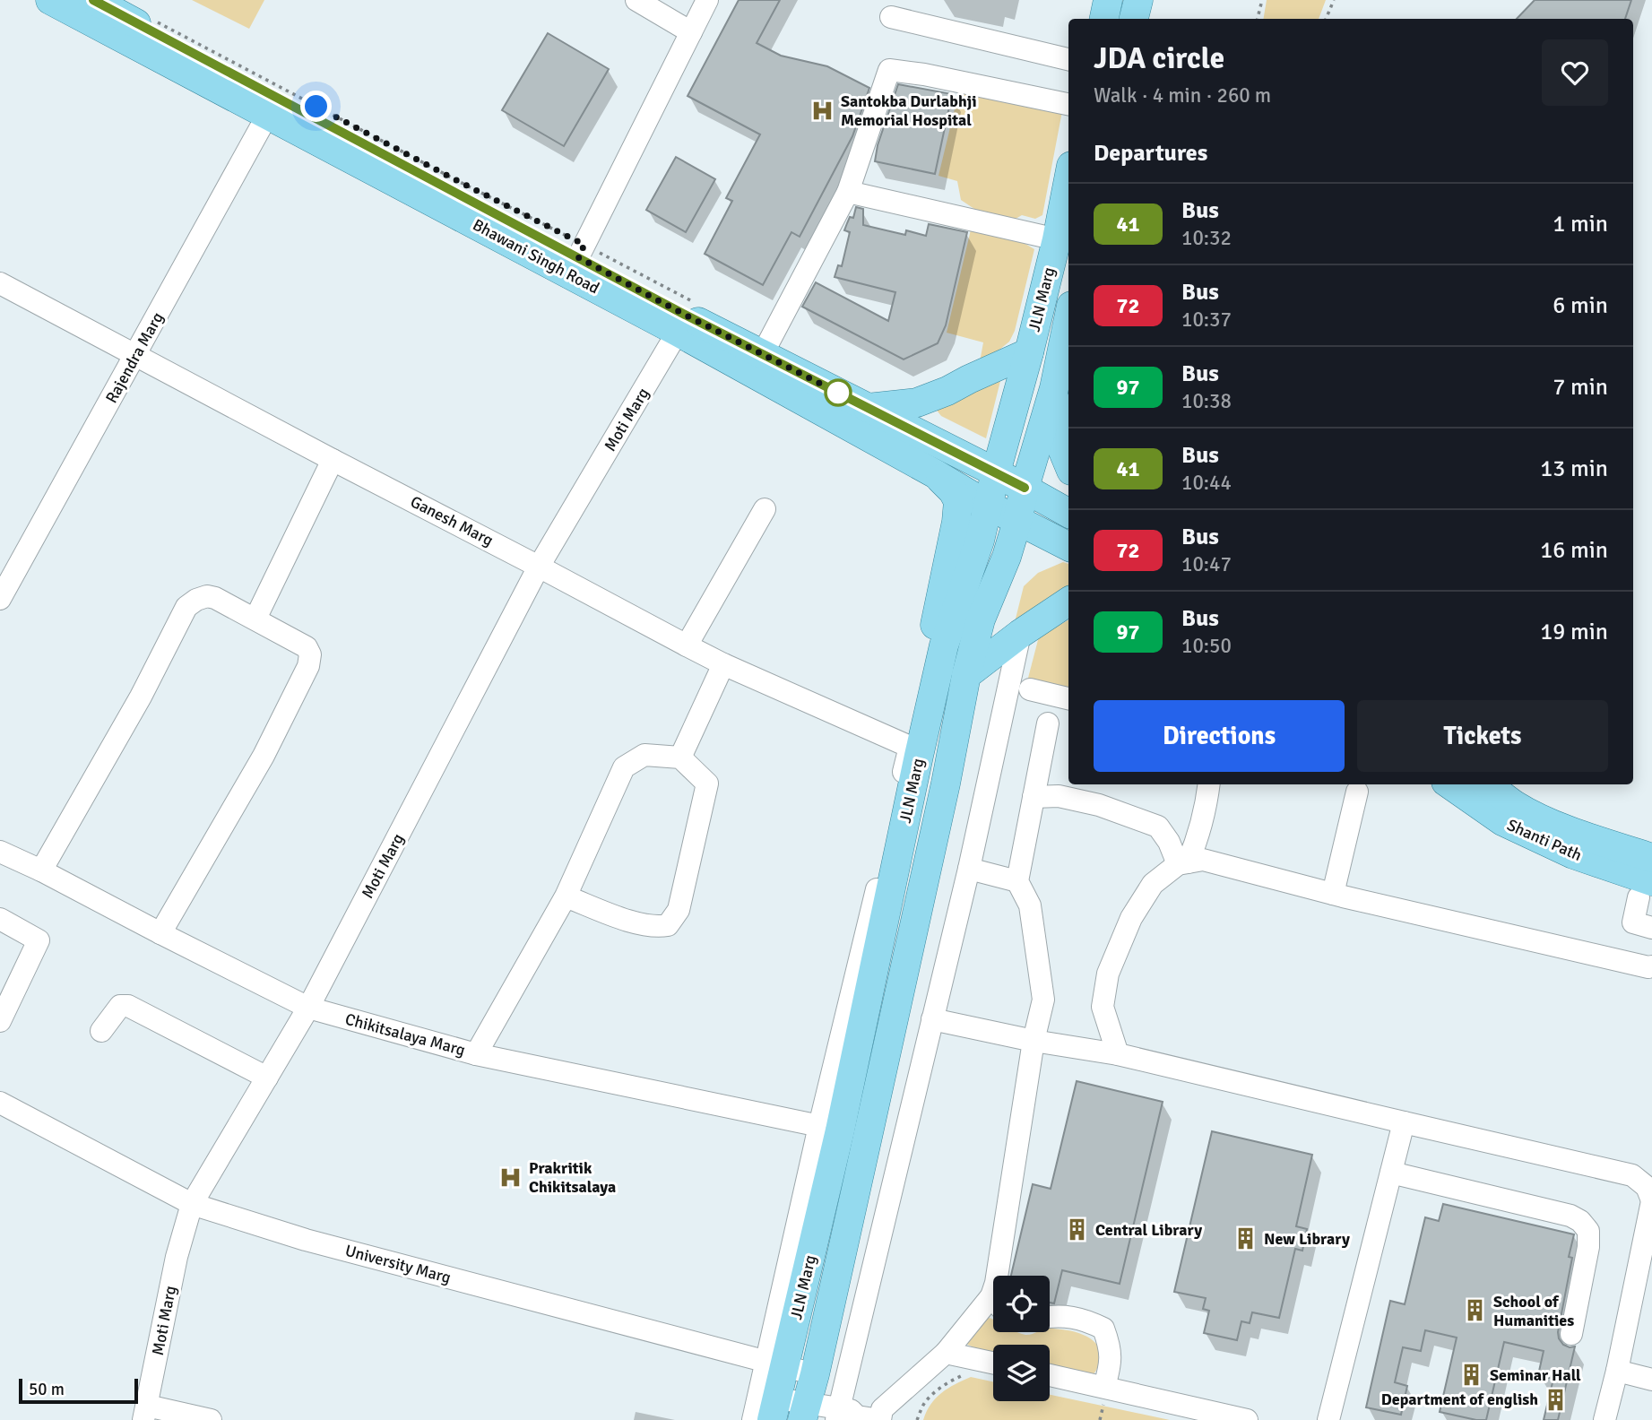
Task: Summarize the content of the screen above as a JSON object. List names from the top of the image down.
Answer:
{
  "streets": {
    "main road": ["Bhawani Singh Road", "JLN Marg", "Shanti Path"],
    "street": [
      "Rajendra Marg",
      "Moti Marg",
      "Ganesh Marg",
      "Chikitsalaya Marg",
      "University Marg"
    ]
  },
  "crossings": [
    ["Bhawani Singh Road", "JLN Marg"],
    ["Bhawani Singh Road", "Rajendra Marg"],
    ["Bhawani Singh Road", "Moti Marg"],
    ["JLN Marg", "Ganesh Marg"],
    ["JLN Marg", "Chikitsalaya Marg"],
    ["JLN Marg", "University Marg"],
    ["Rajendra Marg", "Ganesh Marg"],
    ["Moti Marg", "Ganesh Marg"],
    ["Moti Marg", "Chikitsalaya Marg"],
    ["Moti Marg", "University Marg"]
  ],
  "places": {
    "hospital": ["Santokba Durlabhji Memorial Hospital", "Prakritik Chikitsalaya"],
    "building": [
      "Central Library",
      "New Library",
      "School of Humanities",
      "Seminar Hall",
      "Department of english"
    ]
  },
  "lines": ["bus line 41"],
  "scale_bar": "50 m",
  "page": {
    "heading": [
      ["JDA circle", "Walk · 4 min · 260 m"],
      "Departures"
    ],
    "list": [
      {
        "mark": "41",
        "name": "Bus",
        "note": "10:32",
        "value": "1 min"
      },
      {
        "mark": "72",
        "name": "Bus",
        "note": "10:37",
        "value": "6 min"
      },
      {
        "mark": "97",
        "name": "Bus",
        "note": "10:38",
        "value": "7 min"
      },
      {
        "mark": "41",
        "name": "Bus",
        "note": "10:44",
        "value": "13 min"
      },
      {
        "mark": "72",
        "name": "Bus",
        "note": "10:47",
        "value": "16 min"
      },
      {
        "mark": "97",
        "name": "Bus",
        "note": "10:50",
        "value": "19 min"
      }
    ],
    "buttons": ["Directions", "Tickets"],
    "scale": "50 m"
  }
}
